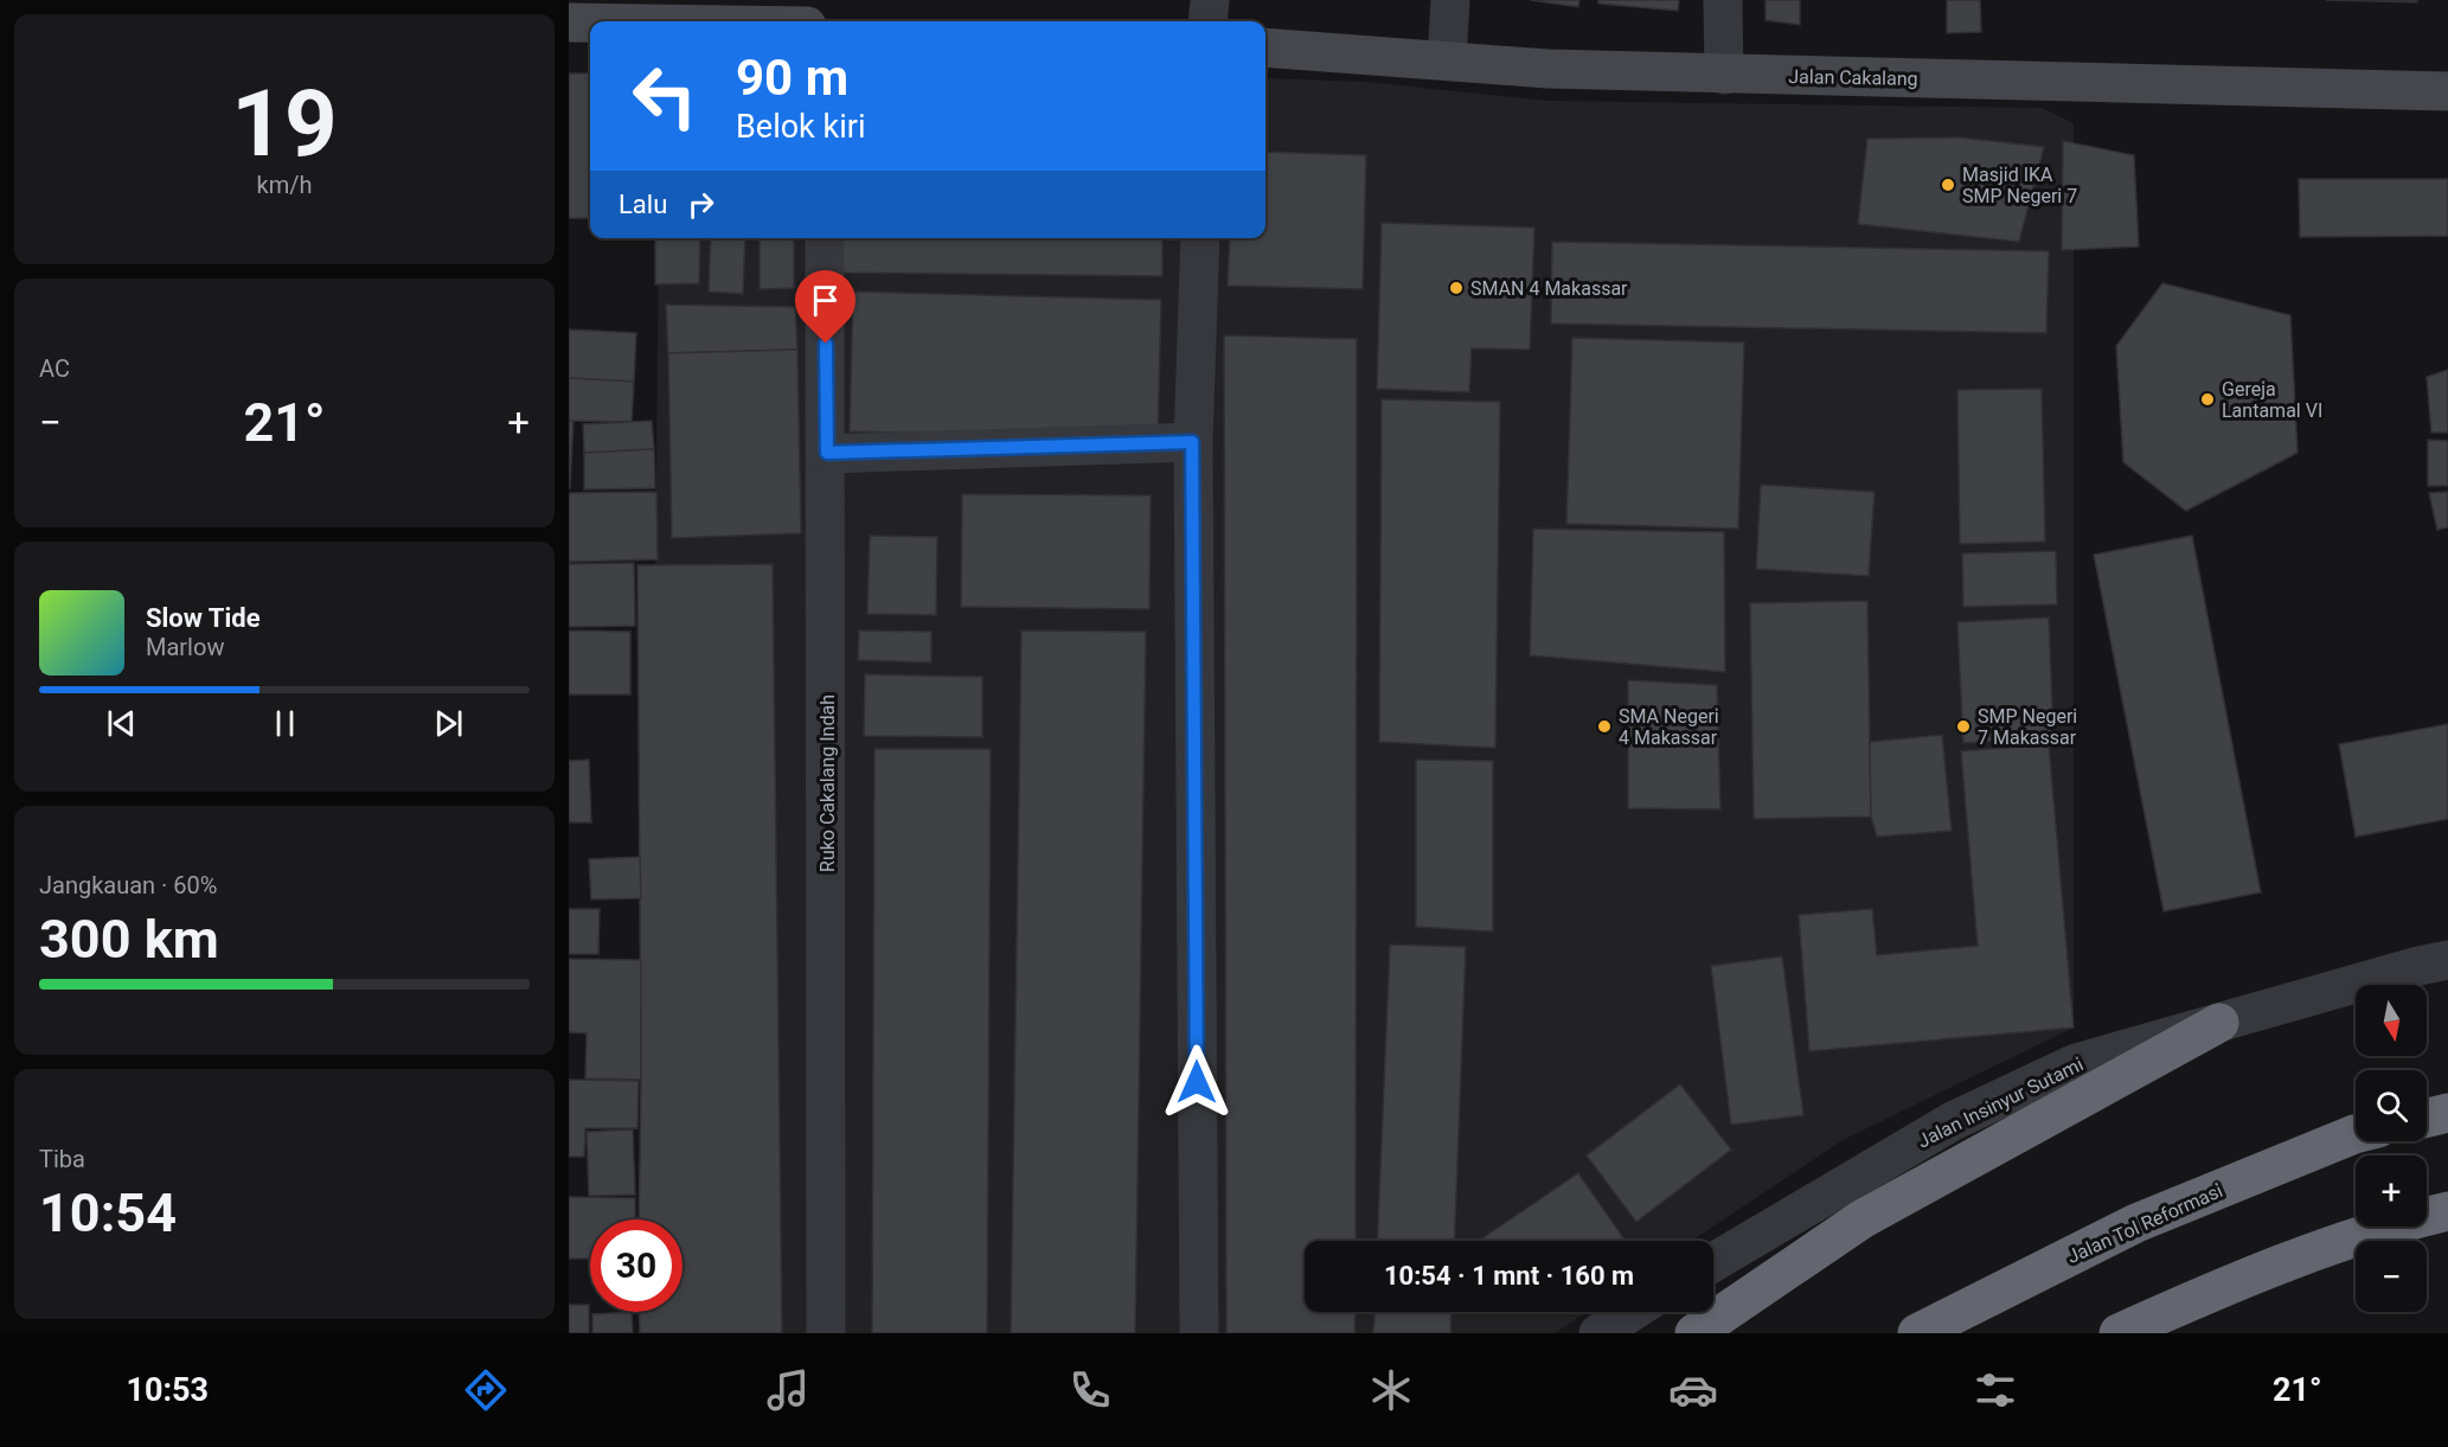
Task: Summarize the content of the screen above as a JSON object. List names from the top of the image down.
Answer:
{
  "streets": {
    "highway": ["Jalan Tol Reformasi"],
    "main road": ["Jalan Cakalang"],
    "street": ["Ruko Cakalang Indah", "Jalan Insinyur Sutami"]
  },
  "places": [
    "Masjid IKA SMP Negeri 7",
    "SMAN 4 Makassar",
    "Gereja Lantamal VI",
    "SMA Negeri 4 Makassar",
    "SMP Negeri 7 Makassar"
  ],
  "north": "bottom",
  "page": {
    "tile": [
      ["19", "km/h"],
      "AC",
      ["Jangkauan · 60%", "300 km"],
      ["Tiba", "10:54"]
    ],
    "turn": ["90 m", "Belok kiri"],
    "then": "Lalu",
    "heat": ["−", "21°", "+"],
    "song": ["Slow Tide", "Marlow"],
    "map_buttons": ["+", "−"],
    "limit": "30",
    "trip": "10:54 · 1 mnt · 160 m",
    "tabs": ["10:53", "21°"]
  }
}
